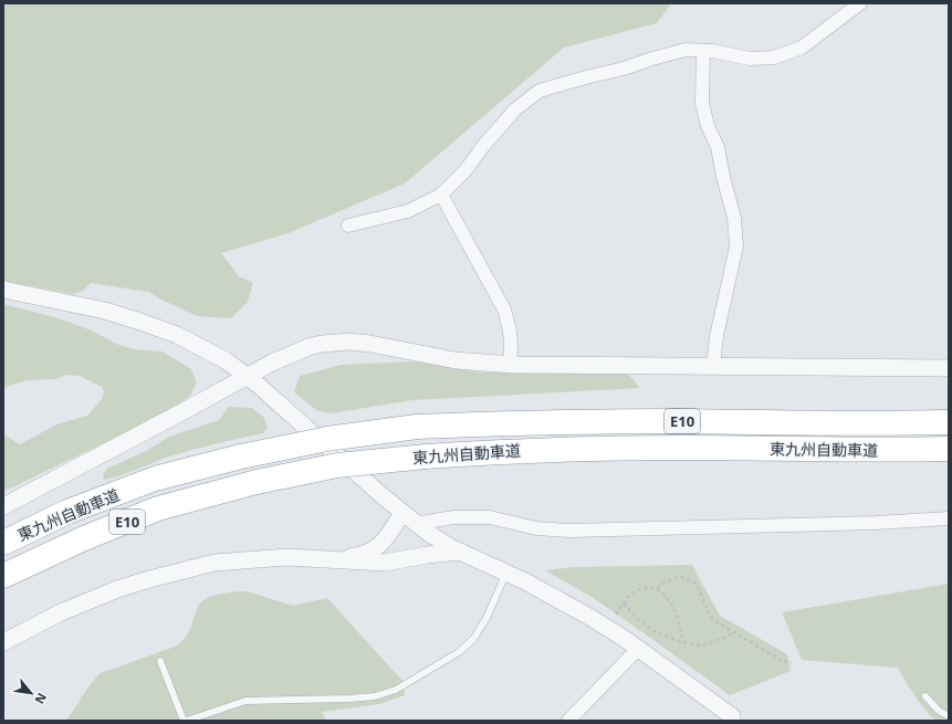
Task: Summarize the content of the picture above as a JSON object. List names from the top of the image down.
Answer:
{
  "streets": {
    "highway": ["E10", "東九州自動車道"]
  },
  "north": "bottom right"
}
